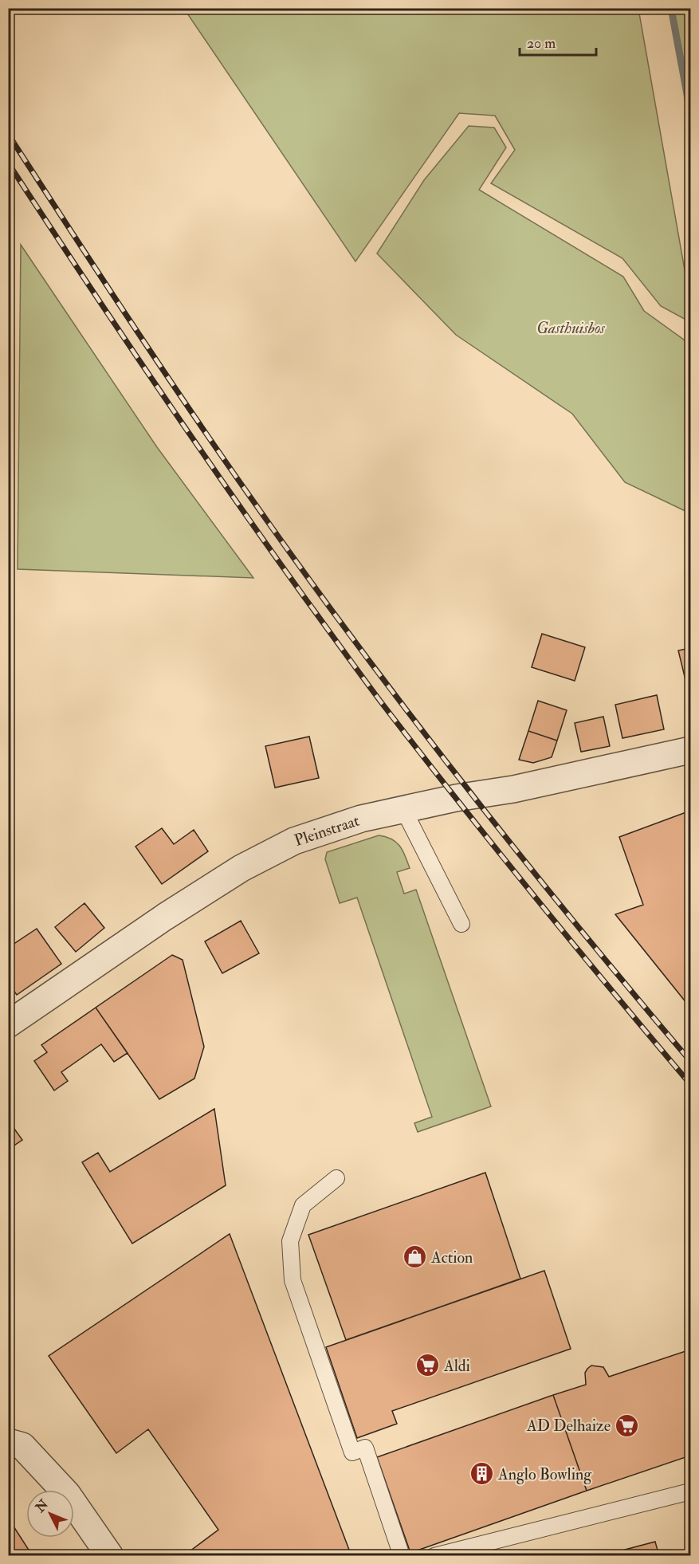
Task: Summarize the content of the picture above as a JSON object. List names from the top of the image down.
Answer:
{
  "streets": {
    "street": ["Pleinstraat"]
  },
  "parks": ["Gasthuisbos"],
  "places": {
    "shop": ["Action"],
    "supermarket": ["Aldi", "AD Delhaize"],
    "building": ["Anglo Bowling"]
  },
  "scale_bar": "20 m",
  "north": "top left"
}
